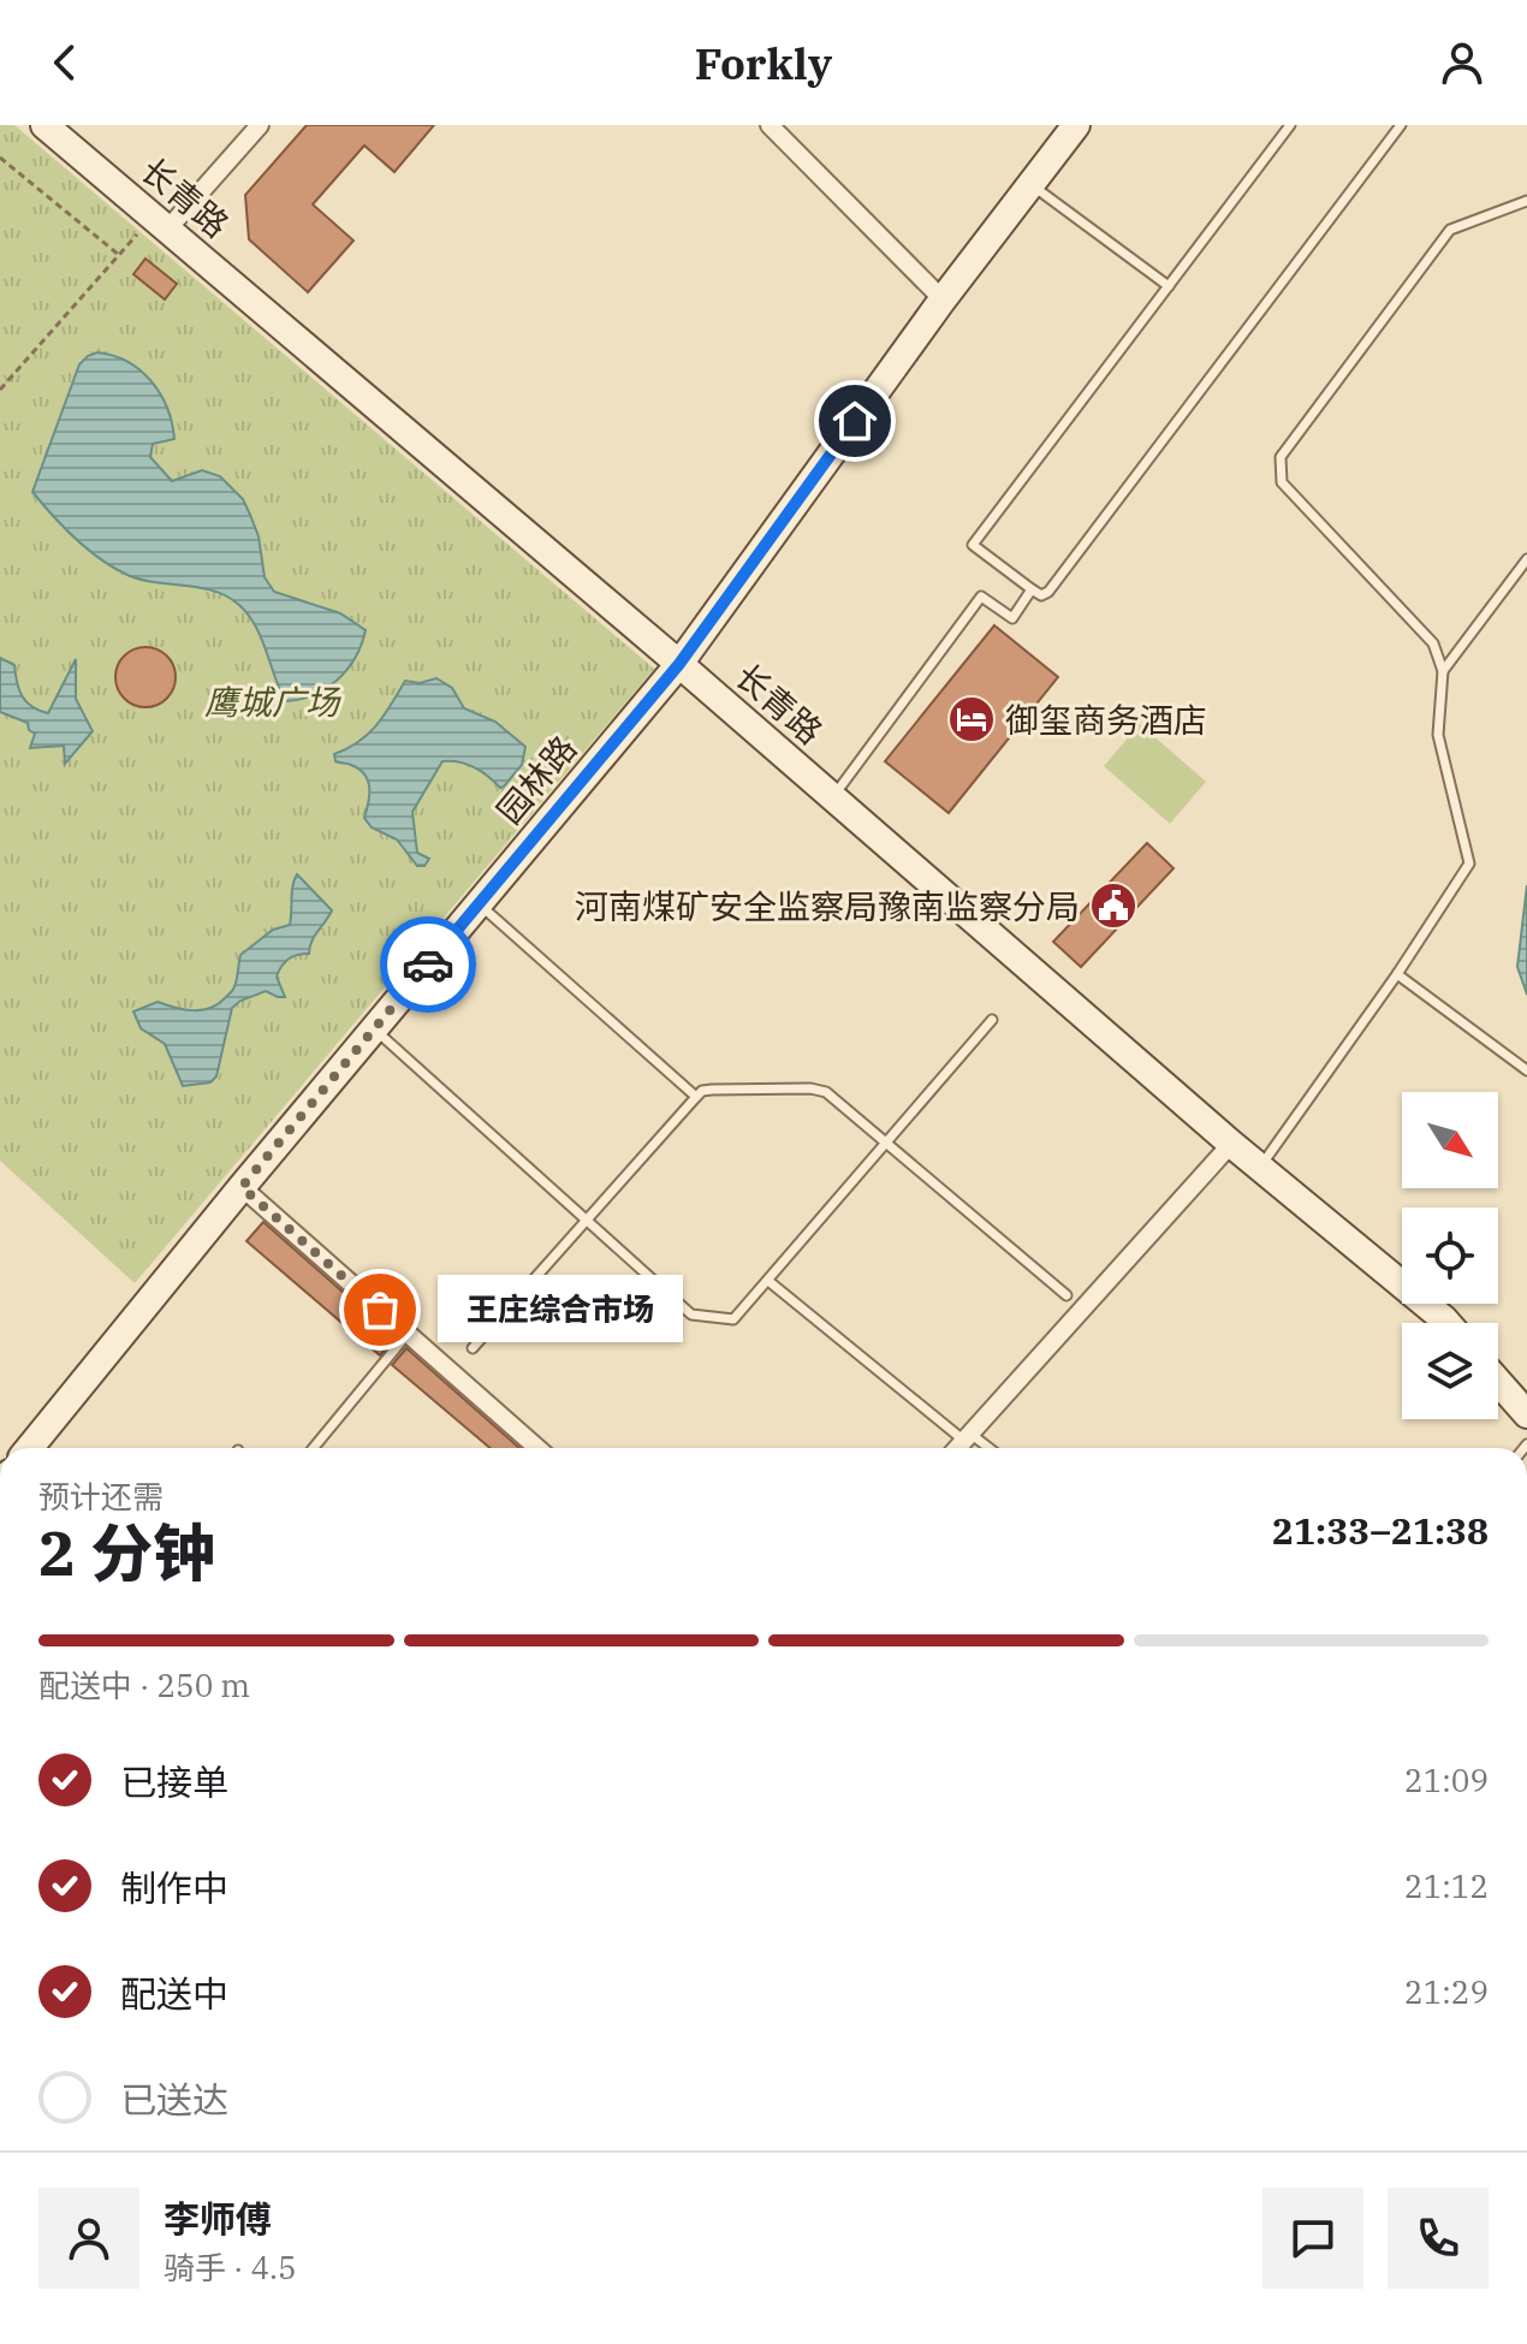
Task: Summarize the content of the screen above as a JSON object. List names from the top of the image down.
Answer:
{
  "streets": {
    "street": ["长青路", "园林路"]
  },
  "crossings": [
    ["长青路", "园林路"]
  ],
  "parks": ["鹰城广场"],
  "places": {
    "hotel": ["御玺商务酒店"],
    "public building": ["河南煤矿安全监察局豫南监察分局"],
    "other": ["王庄综合市场"]
  },
  "north": "bottom right",
  "page": {
    "header": "Forkly",
    "bubble": "王庄综合市场",
    "heading": ["2 分钟", "预计还需", "21:33–21:38"],
    "panel": ["李师傅", "骑手 · 4.5"],
    "bar": "配送中 · 250 m",
    "list": [
      ["已接单", "21:09"],
      ["制作中", "21:12"],
      ["配送中", "21:29"],
      "已送达"
    ]
  }
}
